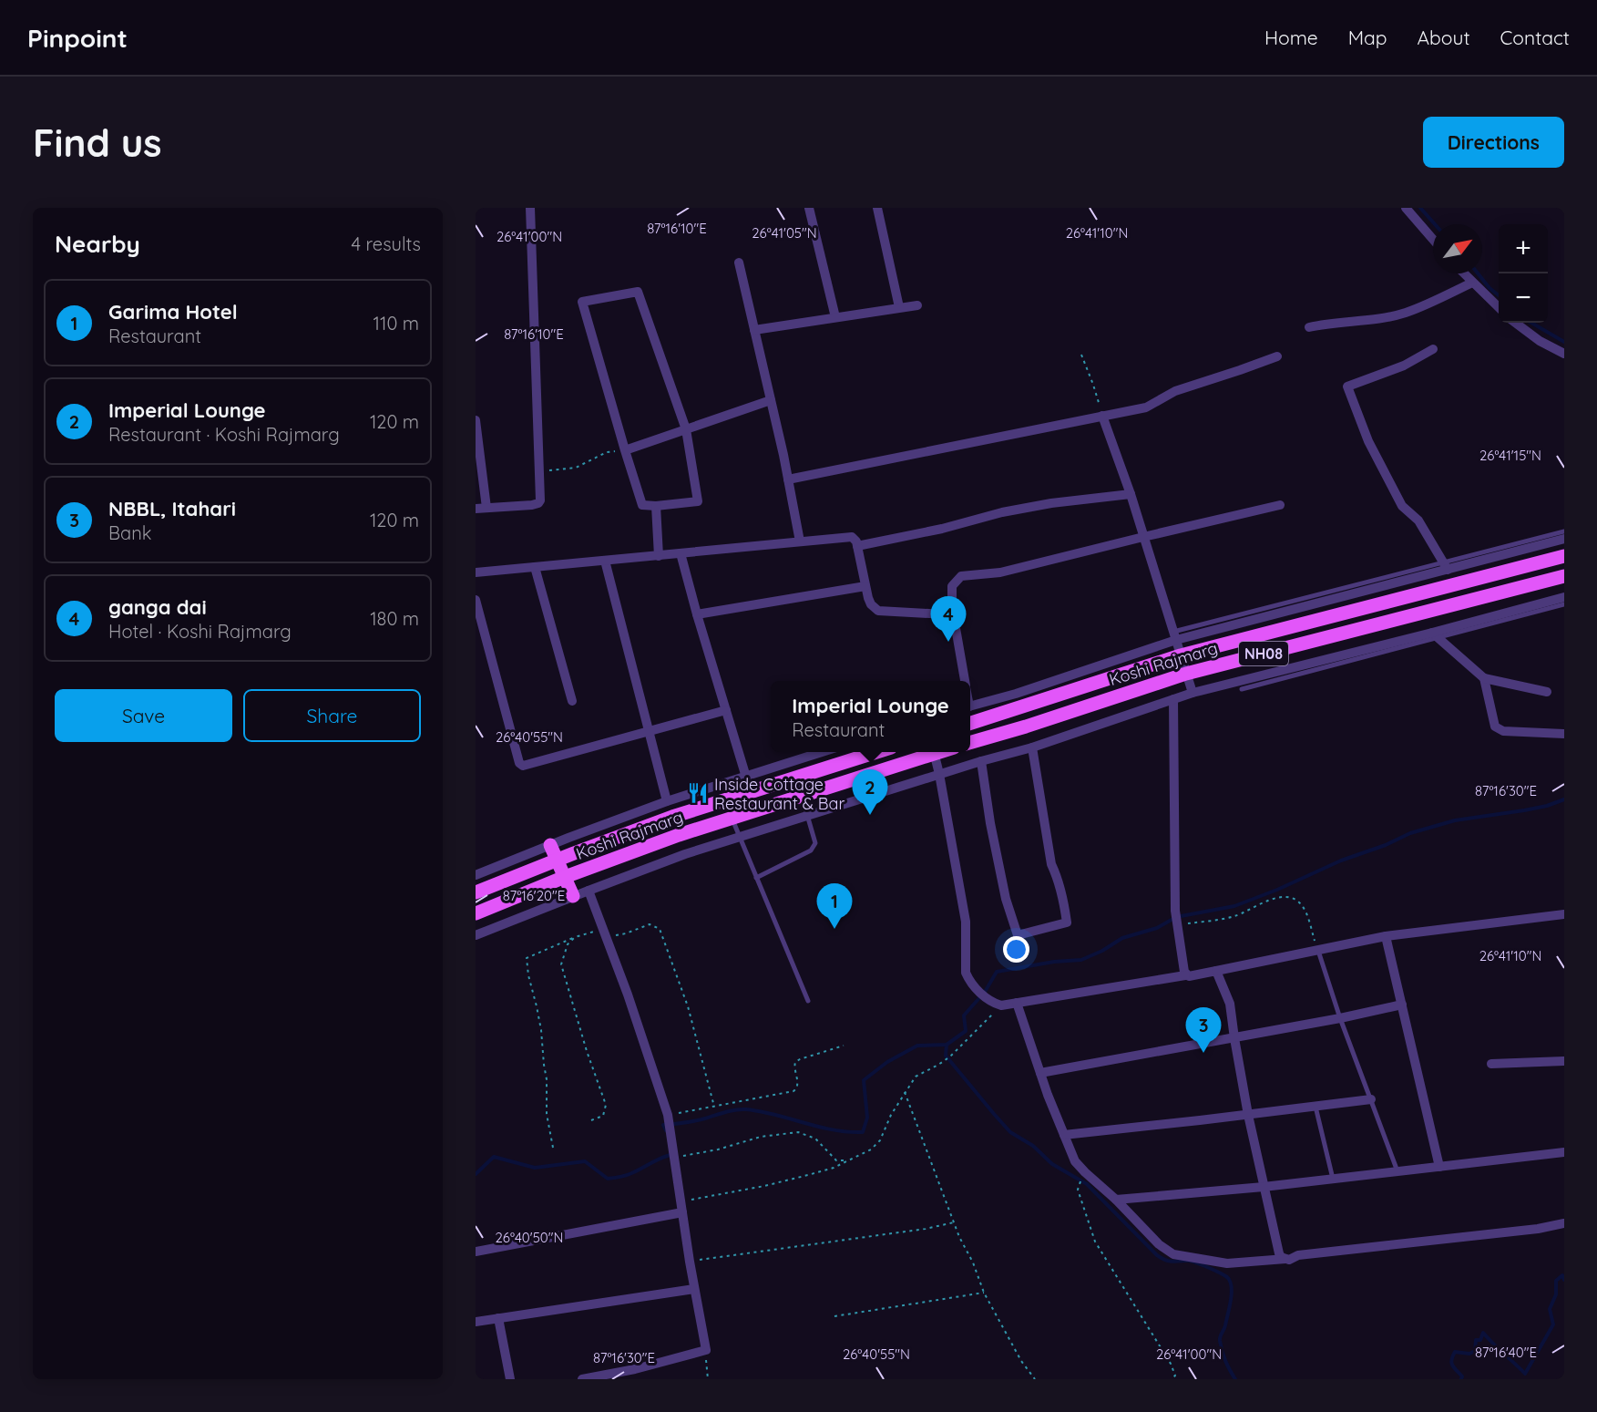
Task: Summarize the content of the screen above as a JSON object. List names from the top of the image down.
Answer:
{
  "streets": {
    "main road": ["NH08", "Koshi Rajmarg"]
  },
  "places": {
    "restaurant": ["Inside Cottage Restaurant & Bar"]
  },
  "north": "top right",
  "page": {
    "header": "Pinpoint",
    "nav": [
      "Home",
      "Map",
      "About",
      "Contact"
    ],
    "buttons": [
      "Directions",
      ["Save", "Share"]
    ],
    "title": "Find us",
    "heading": ["Nearby", "4 results"],
    "map_buttons": ["+", "−"],
    "list": [
      {
        "mark": "1",
        "name": "Garima Hotel",
        "note": "Restaurant",
        "value": "110 m"
      },
      {
        "mark": "2",
        "name": "Imperial Lounge",
        "note": "Restaurant · Koshi Rajmarg",
        "value": "120 m"
      },
      {
        "mark": "3",
        "name": "NBBL, Itahari",
        "note": "Bank",
        "value": "120 m"
      },
      {
        "mark": "4",
        "name": "ganga dai",
        "note": "Hotel · Koshi Rajmarg",
        "value": "180 m"
      }
    ],
    "pins": [
      "4",
      "2",
      "1",
      "3"
    ],
    "popup": ["Imperial Lounge", "Restaurant"]
  },
  "coordinates": [
    "87°16'10\"E",
    "26°41'05\"N",
    "26°41'10\"N",
    "26°41'00\"N",
    "26°41'15\"N",
    "26°40'55\"N",
    "87°16'30\"E",
    "87°16'20\"E",
    "26°40'50\"N",
    "87°16'40\"E"
  ]
}
